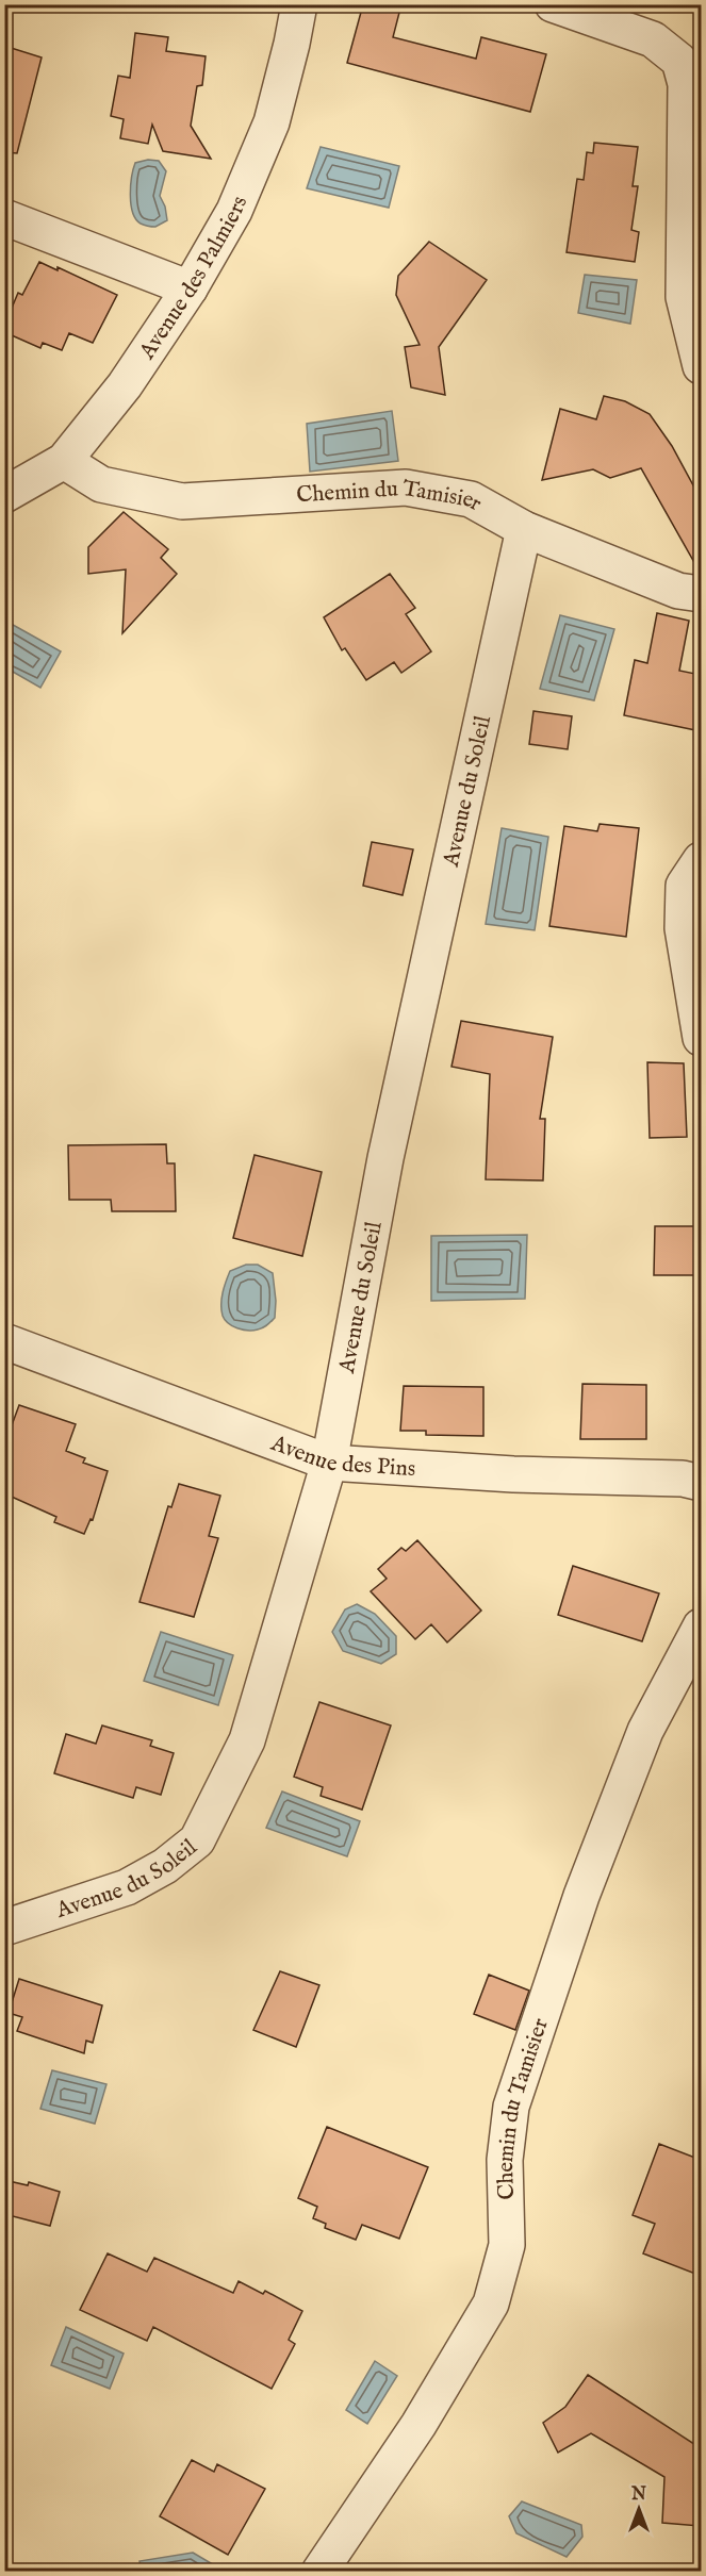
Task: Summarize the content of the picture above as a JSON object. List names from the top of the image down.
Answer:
{
  "streets": {
    "street": [
      "Avenue des Palmiers",
      "Chemin du Tamisier",
      "Avenue du Soleil",
      "Avenue des Pins"
    ]
  },
  "crossings": [
    ["Avenue des Palmiers", "Chemin du Tamisier"],
    ["Chemin du Tamisier", "Avenue du Soleil"],
    ["Avenue du Soleil", "Avenue des Pins"]
  ],
  "north": "top"
}
